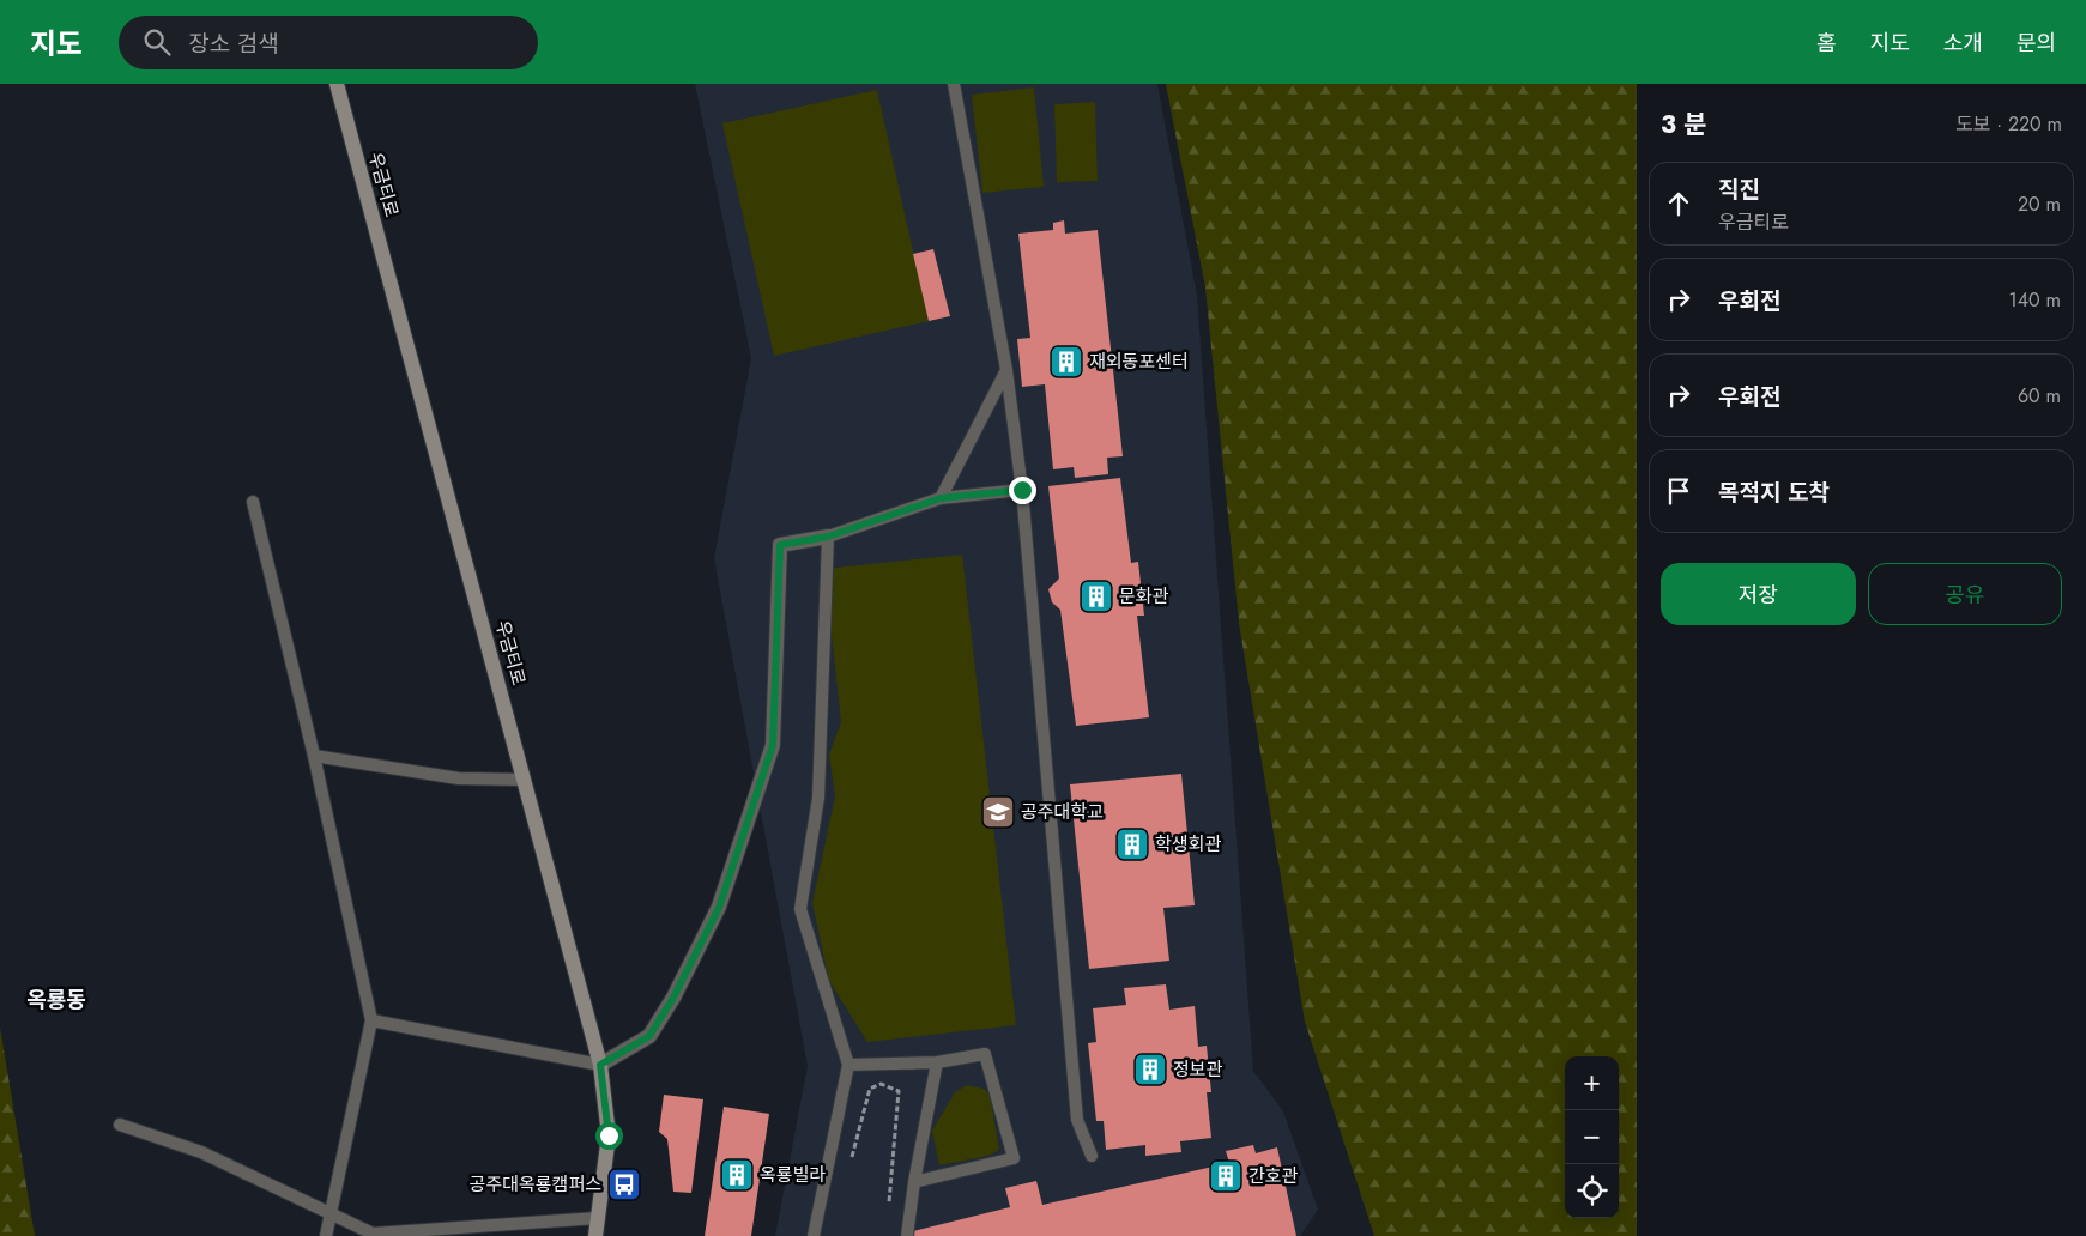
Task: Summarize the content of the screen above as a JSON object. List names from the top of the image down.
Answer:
{
  "streets": {
    "main road": ["우금티로"]
  },
  "districts": ["옥룡동"],
  "places": {
    "building": [
      "재외동포센터",
      "문화관",
      "학생회관",
      "정보관",
      "옥룡빌라",
      "간호관"
    ],
    "school or university": ["공주대학교"],
    "bus stop": ["공주대옥룡캠퍼스"]
  },
  "page": {
    "header": "지도",
    "search": "장소 검색",
    "nav": [
      "홈",
      "지도",
      "소개",
      "문의"
    ],
    "heading": ["3 분", "도보 · 220 m"],
    "list": [
      ["직진", "우금티로", "20 m"],
      ["우회전", "140 m"],
      ["우회전", "60 m"],
      "목적지 도착"
    ],
    "buttons": ["저장", "공유"],
    "map_buttons": ["+", "−"]
  }
}
